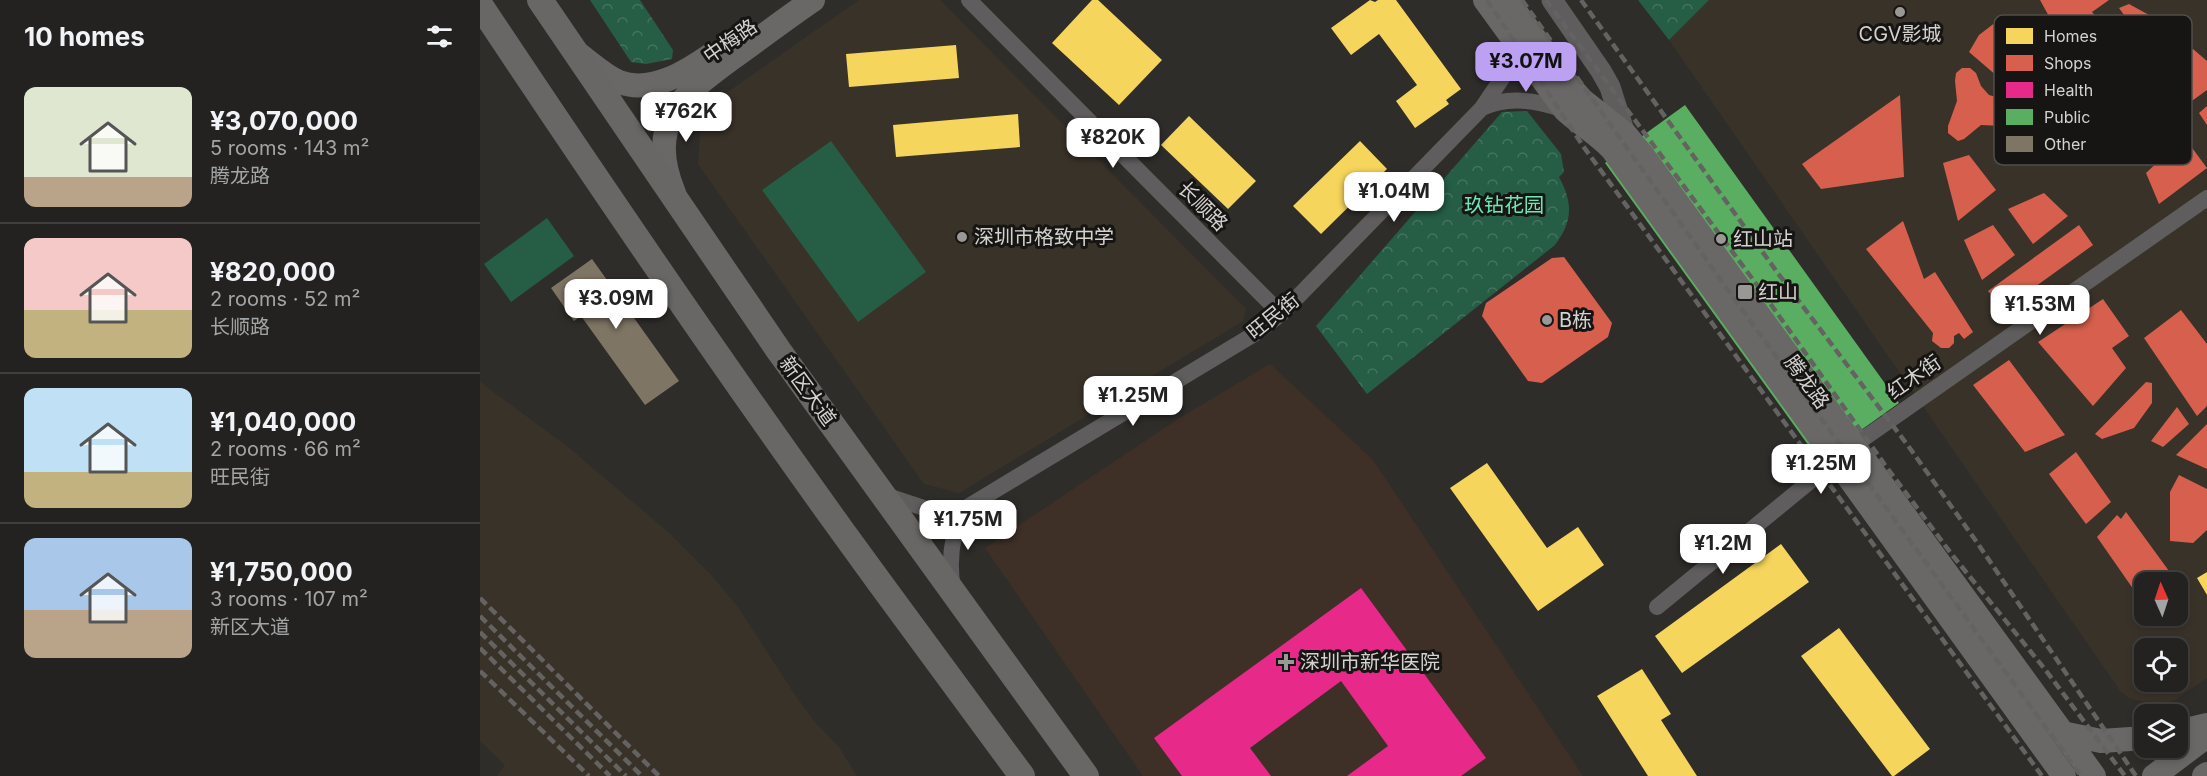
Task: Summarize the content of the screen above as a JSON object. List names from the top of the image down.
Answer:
{
  "streets": {
    "main road": ["中梅路", "腾龙路", "新区大道"],
    "street": ["长顺路", "旺民街", "红木街"]
  },
  "crossings": [
    ["中梅路", "新区大道"],
    ["长顺路", "旺民街"],
    ["旺民街", "腾龙路"],
    ["红木街", "腾龙路"]
  ],
  "parks": ["玖钻花园"],
  "places": {
    "other": [
      "CGV影城",
      "深圳市格致中学",
      "红山站",
      "B栋"
    ],
    "transit": ["红山"],
    "health": ["深圳市新华医院"]
  },
  "legend": [
    "Homes",
    "Shops",
    "Health",
    "Public",
    "Other"
  ],
  "north": "top",
  "page": {
    "heading": "10 homes",
    "price": [
      "¥3.07M",
      "¥762K",
      "¥820K",
      "¥1.04M",
      "¥3.09M",
      "¥1.53M",
      "¥1.25M",
      "¥1.25M",
      "¥1.75M",
      "¥1.2M"
    ],
    "list": [
      {
        "name": "¥3,070,000",
        "note": "5 rooms · 143 m² · 腾龙路"
      },
      {
        "name": "¥820,000",
        "note": "2 rooms · 52 m² · 长顺路"
      },
      {
        "name": "¥1,040,000",
        "note": "2 rooms · 66 m² · 旺民街"
      },
      {
        "name": "¥1,750,000",
        "note": "3 rooms · 107 m² · 新区大道"
      }
    ]
  }
}
